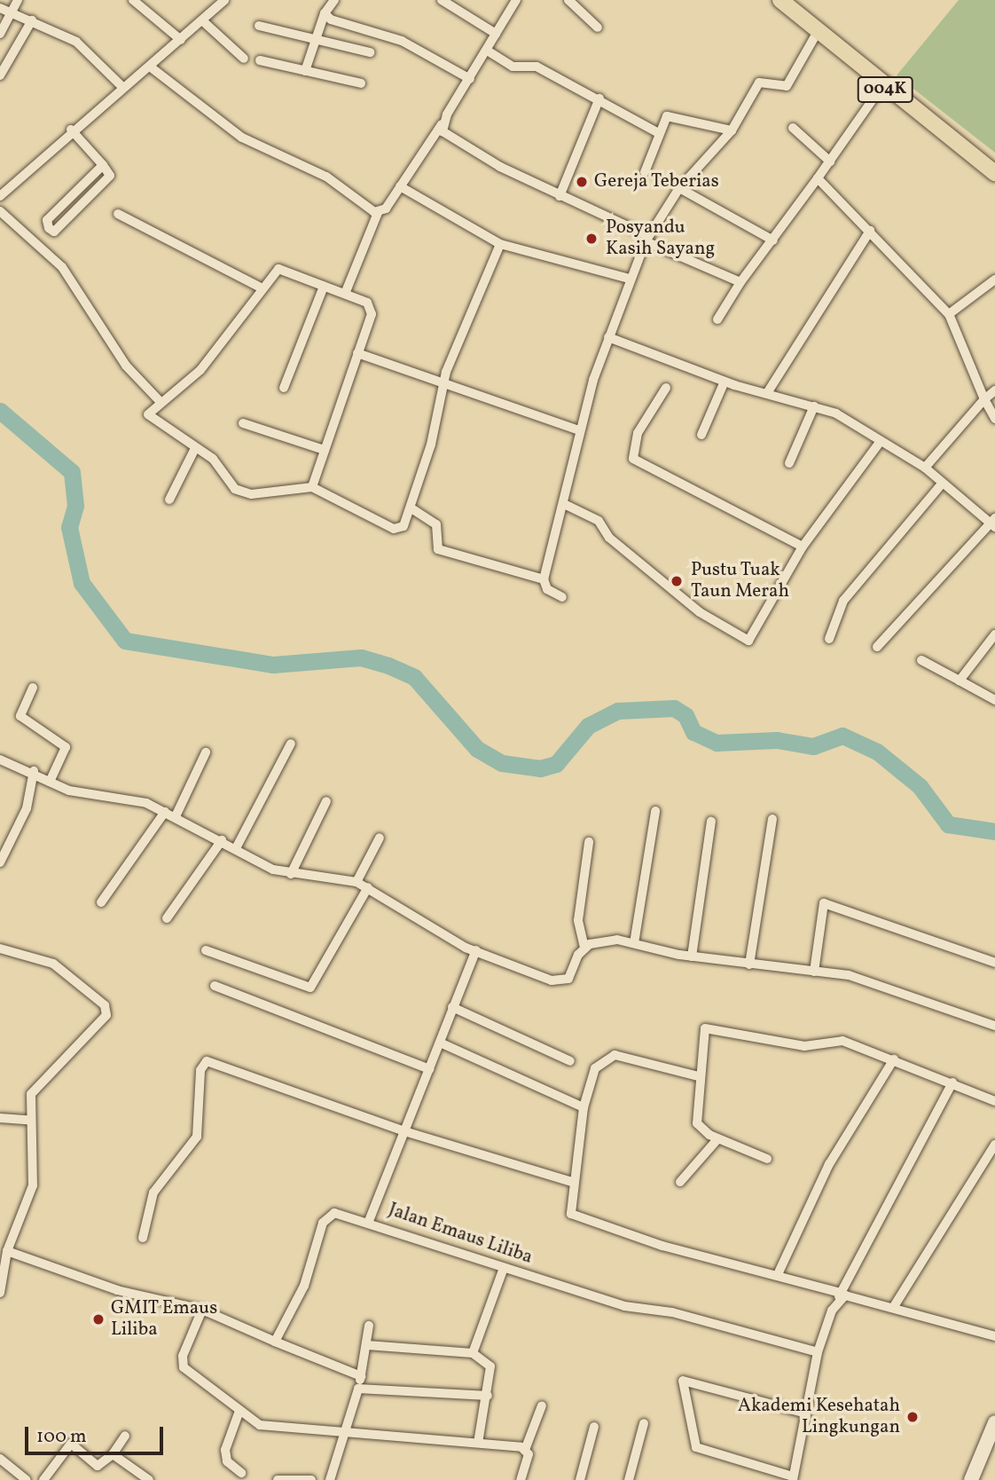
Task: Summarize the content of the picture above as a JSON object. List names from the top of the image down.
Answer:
{
  "streets": {
    "main road": ["004K"],
    "street": ["Jalan Emaus Liliba"]
  },
  "places": [
    "Gereja Teberias",
    "Posyandu Kasih Sayang",
    "Pustu Tuak Taun Merah",
    "GMIT Emaus Liliba",
    "Akademi Kesehatah Lingkungan"
  ],
  "scale_bar": "100 m"
}
